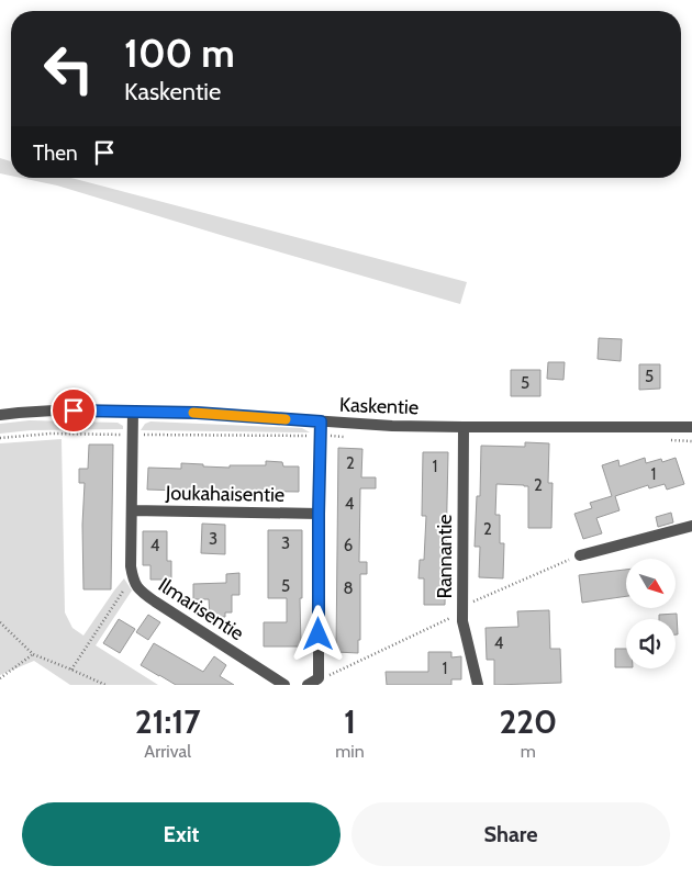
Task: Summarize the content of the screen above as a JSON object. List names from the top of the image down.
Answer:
{
  "streets": {
    "street": [
      "Kaskentie",
      "Joukahaisentie",
      "Rannantie",
      "Ilmarisentie"
    ]
  },
  "crossings": [
    ["Kaskentie", "Rannantie"],
    ["Kaskentie", "Ilmarisentie"],
    ["Joukahaisentie", "Ilmarisentie"]
  ],
  "house_numbers": [
    "5",
    "5",
    "2",
    "1",
    "1",
    "2",
    "4",
    "2",
    "3",
    "3",
    "4",
    "6",
    "5",
    "8",
    "4",
    "1"
  ],
  "north": "bottom right",
  "page": {
    "turn": ["100 m", "Kaskentie"],
    "then": "Then",
    "eta": [
      "21:17",
      "Arrival",
      "1",
      "min",
      "220",
      "m"
    ],
    "buttons": ["Exit", "Share"]
  }
}
